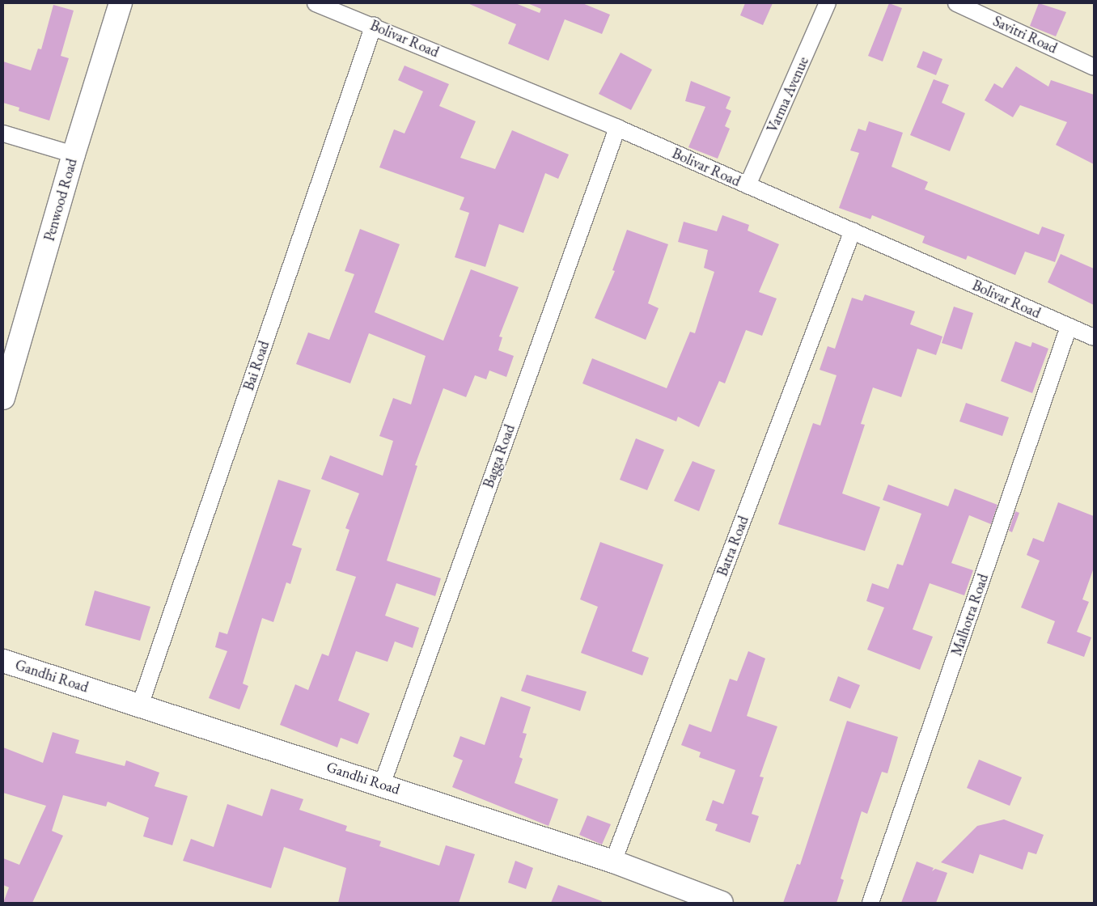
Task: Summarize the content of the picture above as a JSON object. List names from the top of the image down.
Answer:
{
  "streets": {
    "street": [
      "Savitri Road",
      "Bolivar Road",
      "Varma Avenue",
      "Penwood Road",
      "Bai Road",
      "Bagga Road",
      "Batra Road",
      "Malhotra Road",
      "Gandhi Road"
    ]
  },
  "crossings": [
    ["Bolivar Road", "Varma Avenue"],
    ["Bolivar Road", "Bai Road"],
    ["Bolivar Road", "Bagga Road"],
    ["Bolivar Road", "Batra Road"],
    ["Bolivar Road", "Malhotra Road"],
    ["Bai Road", "Gandhi Road"],
    ["Bagga Road", "Gandhi Road"],
    ["Batra Road", "Gandhi Road"]
  ]
}
